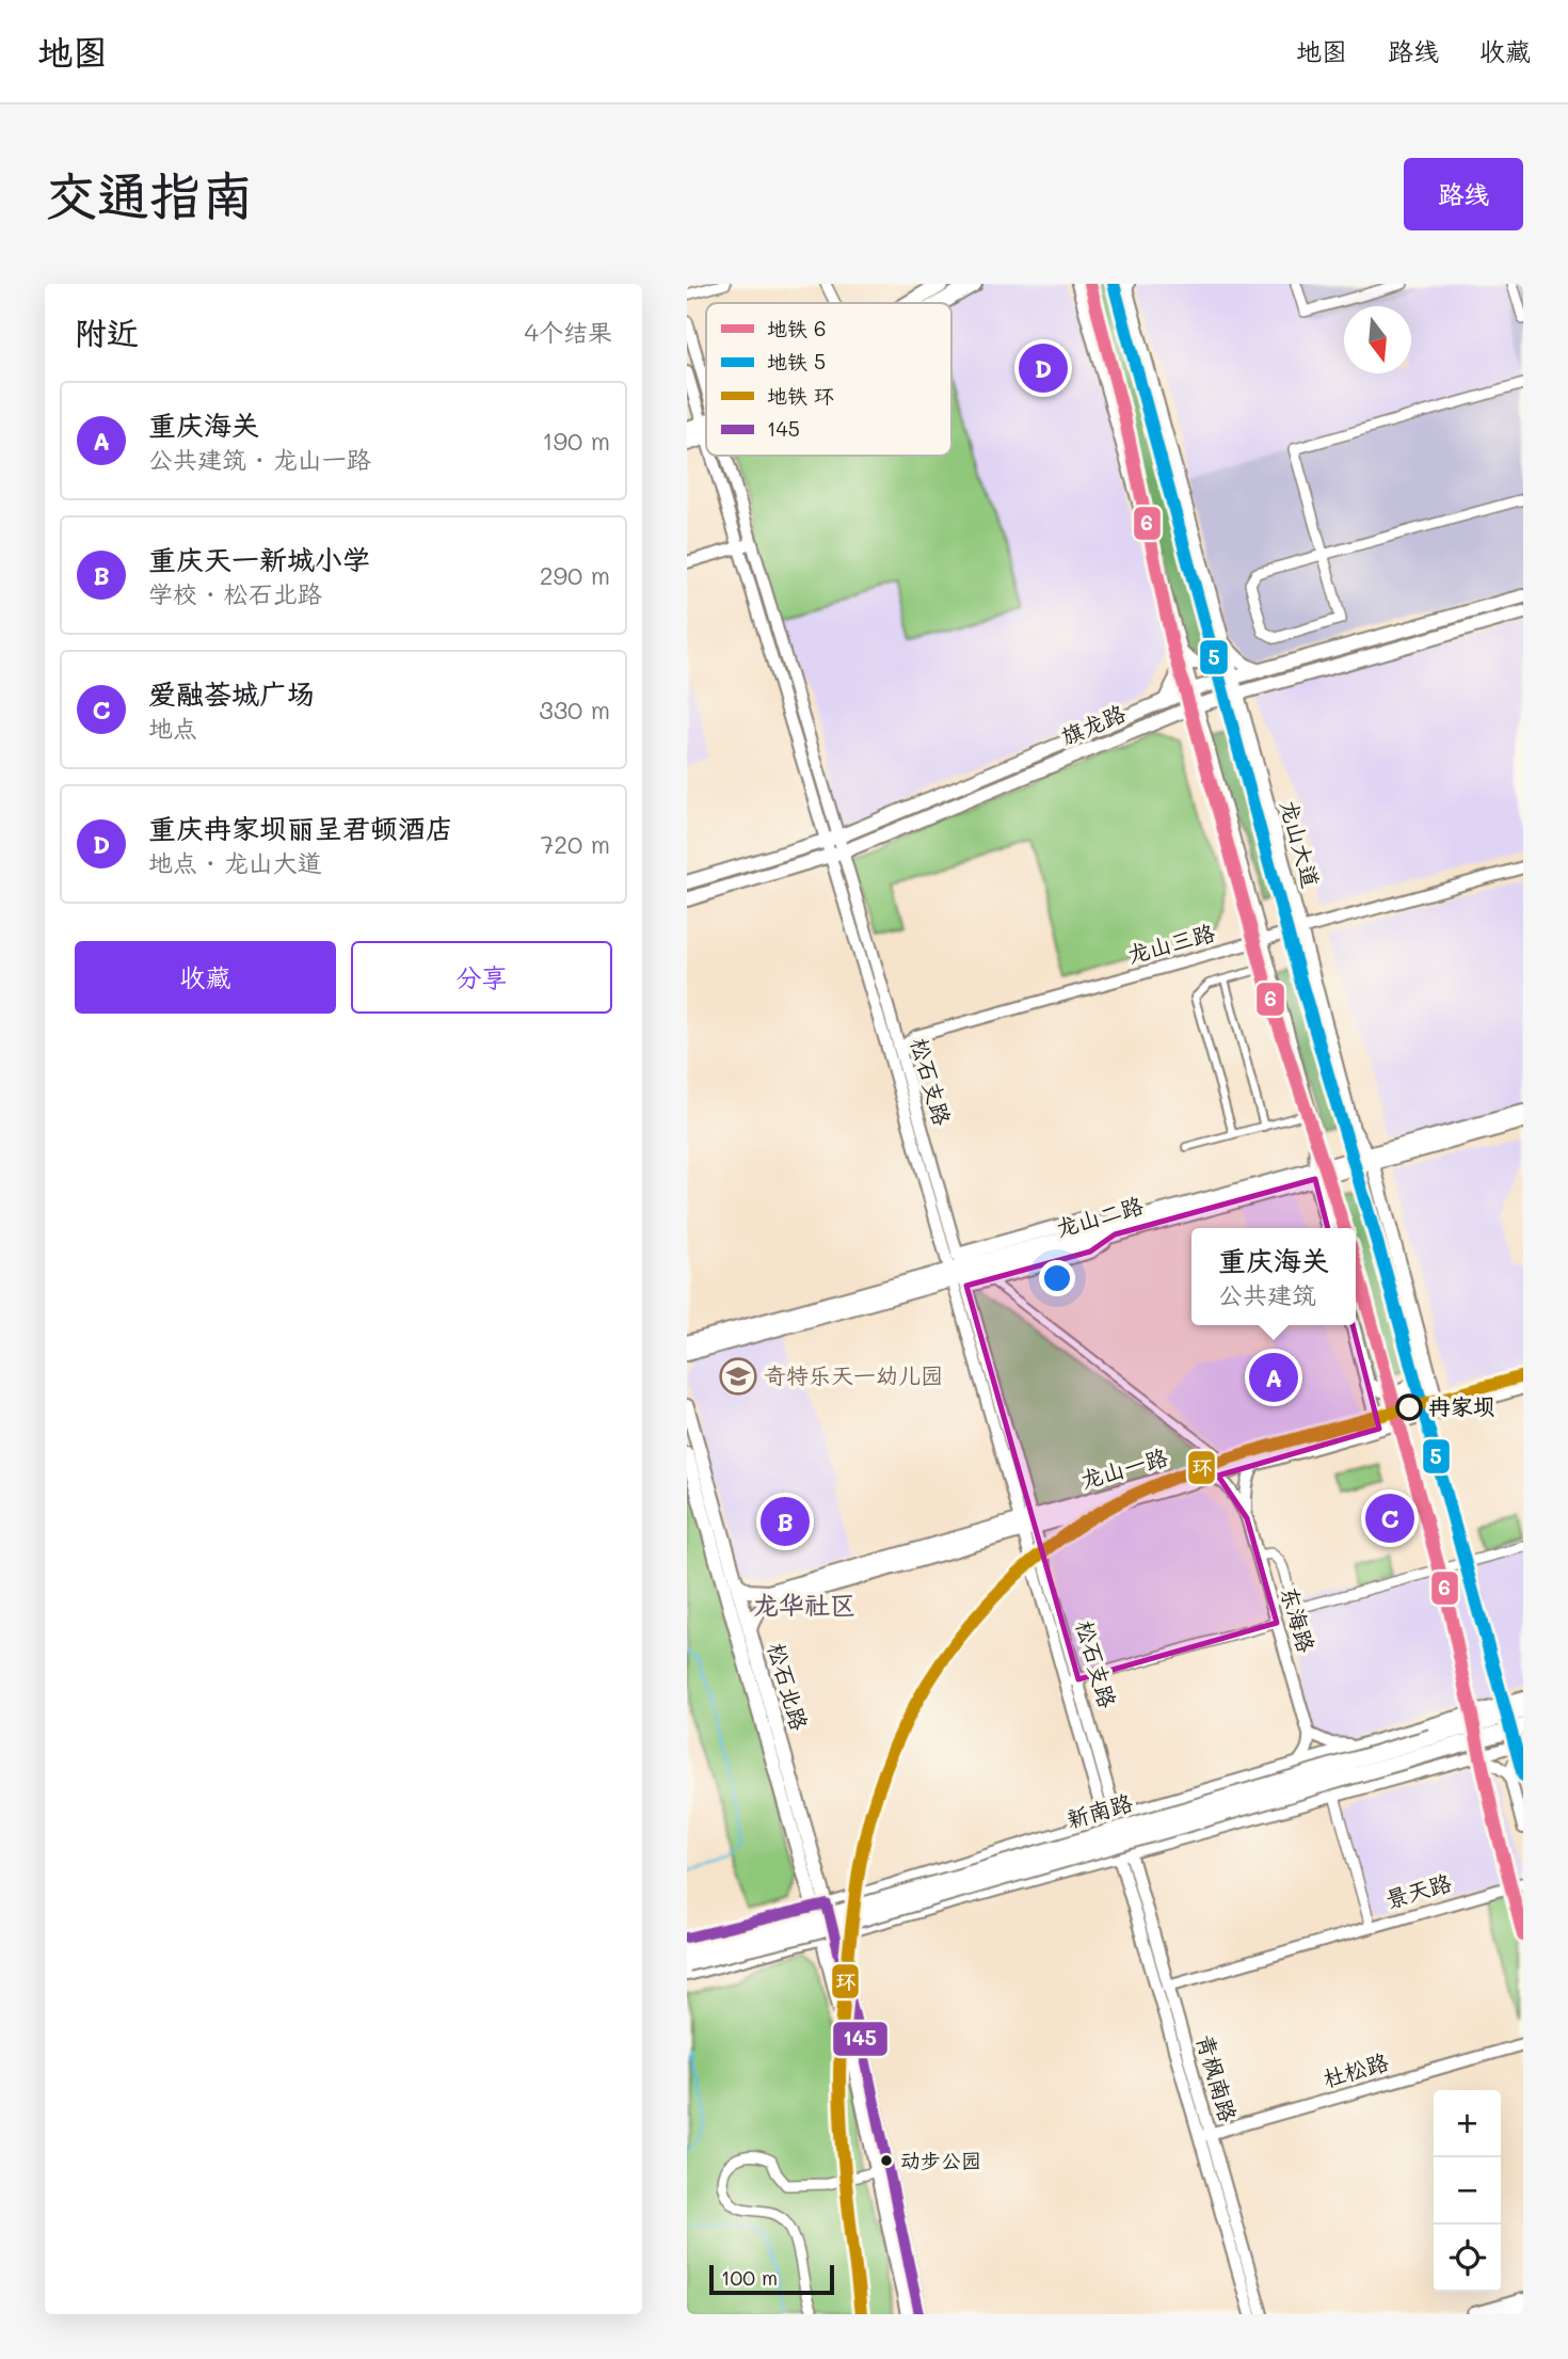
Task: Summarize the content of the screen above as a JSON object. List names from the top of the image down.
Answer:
{
  "streets": {
    "main road": [
      "旗龙路",
      "龙山大道",
      "龙山二路",
      "龙山一路",
      "松石北路",
      "新南路"
    ],
    "street": [
      "龙山三路",
      "松石支路",
      "东海路",
      "景天路",
      "杜松路",
      "青枫南路"
    ]
  },
  "crossings": [
    ["旗龙路", "龙山大道"],
    ["旗龙路", "松石支路"],
    ["龙山大道", "龙山三路"],
    ["龙山大道", "龙山二路"],
    ["龙山大道", "龙山一路"],
    ["松石支路", "龙山二路"],
    ["松石支路", "龙山一路"],
    ["松石支路", "新南路"],
    ["松石支路", "青枫南路"],
    ["龙山一路", "松石北路"],
    ["松石北路", "新南路"],
    ["杜松路", "青枫南路"]
  ],
  "districts": ["龙华社区"],
  "places": {
    "school or university": ["奇特乐天一幼儿园"],
    "other": ["冉家坝", "动步公园"]
  },
  "lines": [
    "metro line 6",
    "metro line 5",
    "metro line 环",
    "transit line 145"
  ],
  "legend": [
    "地铁 6",
    "地铁 5",
    "地铁 环",
    "145"
  ],
  "scale_bar": "100 m",
  "north": "bottom",
  "page": {
    "header": "地图",
    "nav": ["地图", "路线", "收藏"],
    "buttons": [
      "路线",
      ["收藏", "分享"]
    ],
    "title": "交通指南",
    "heading": ["附近", "4个结果"],
    "pins": [
      "D",
      "A",
      "C",
      "B"
    ],
    "list": [
      {
        "mark": "A",
        "name": "重庆海关",
        "note": "公共建筑 · 龙山一路",
        "value": "190 m"
      },
      {
        "mark": "B",
        "name": "重庆天一新城小学",
        "note": "学校 · 松石北路",
        "value": "290 m"
      },
      {
        "mark": "C",
        "name": "爱融荟城广场",
        "note": "地点",
        "value": "330 m"
      },
      {
        "mark": "D",
        "name": "重庆冉家坝丽呈君顿酒店",
        "note": "地点 · 龙山大道",
        "value": "720 m"
      }
    ],
    "popup": ["重庆海关", "公共建筑"],
    "map_buttons": ["+", "−"],
    "scale": "100 m"
  }
}
